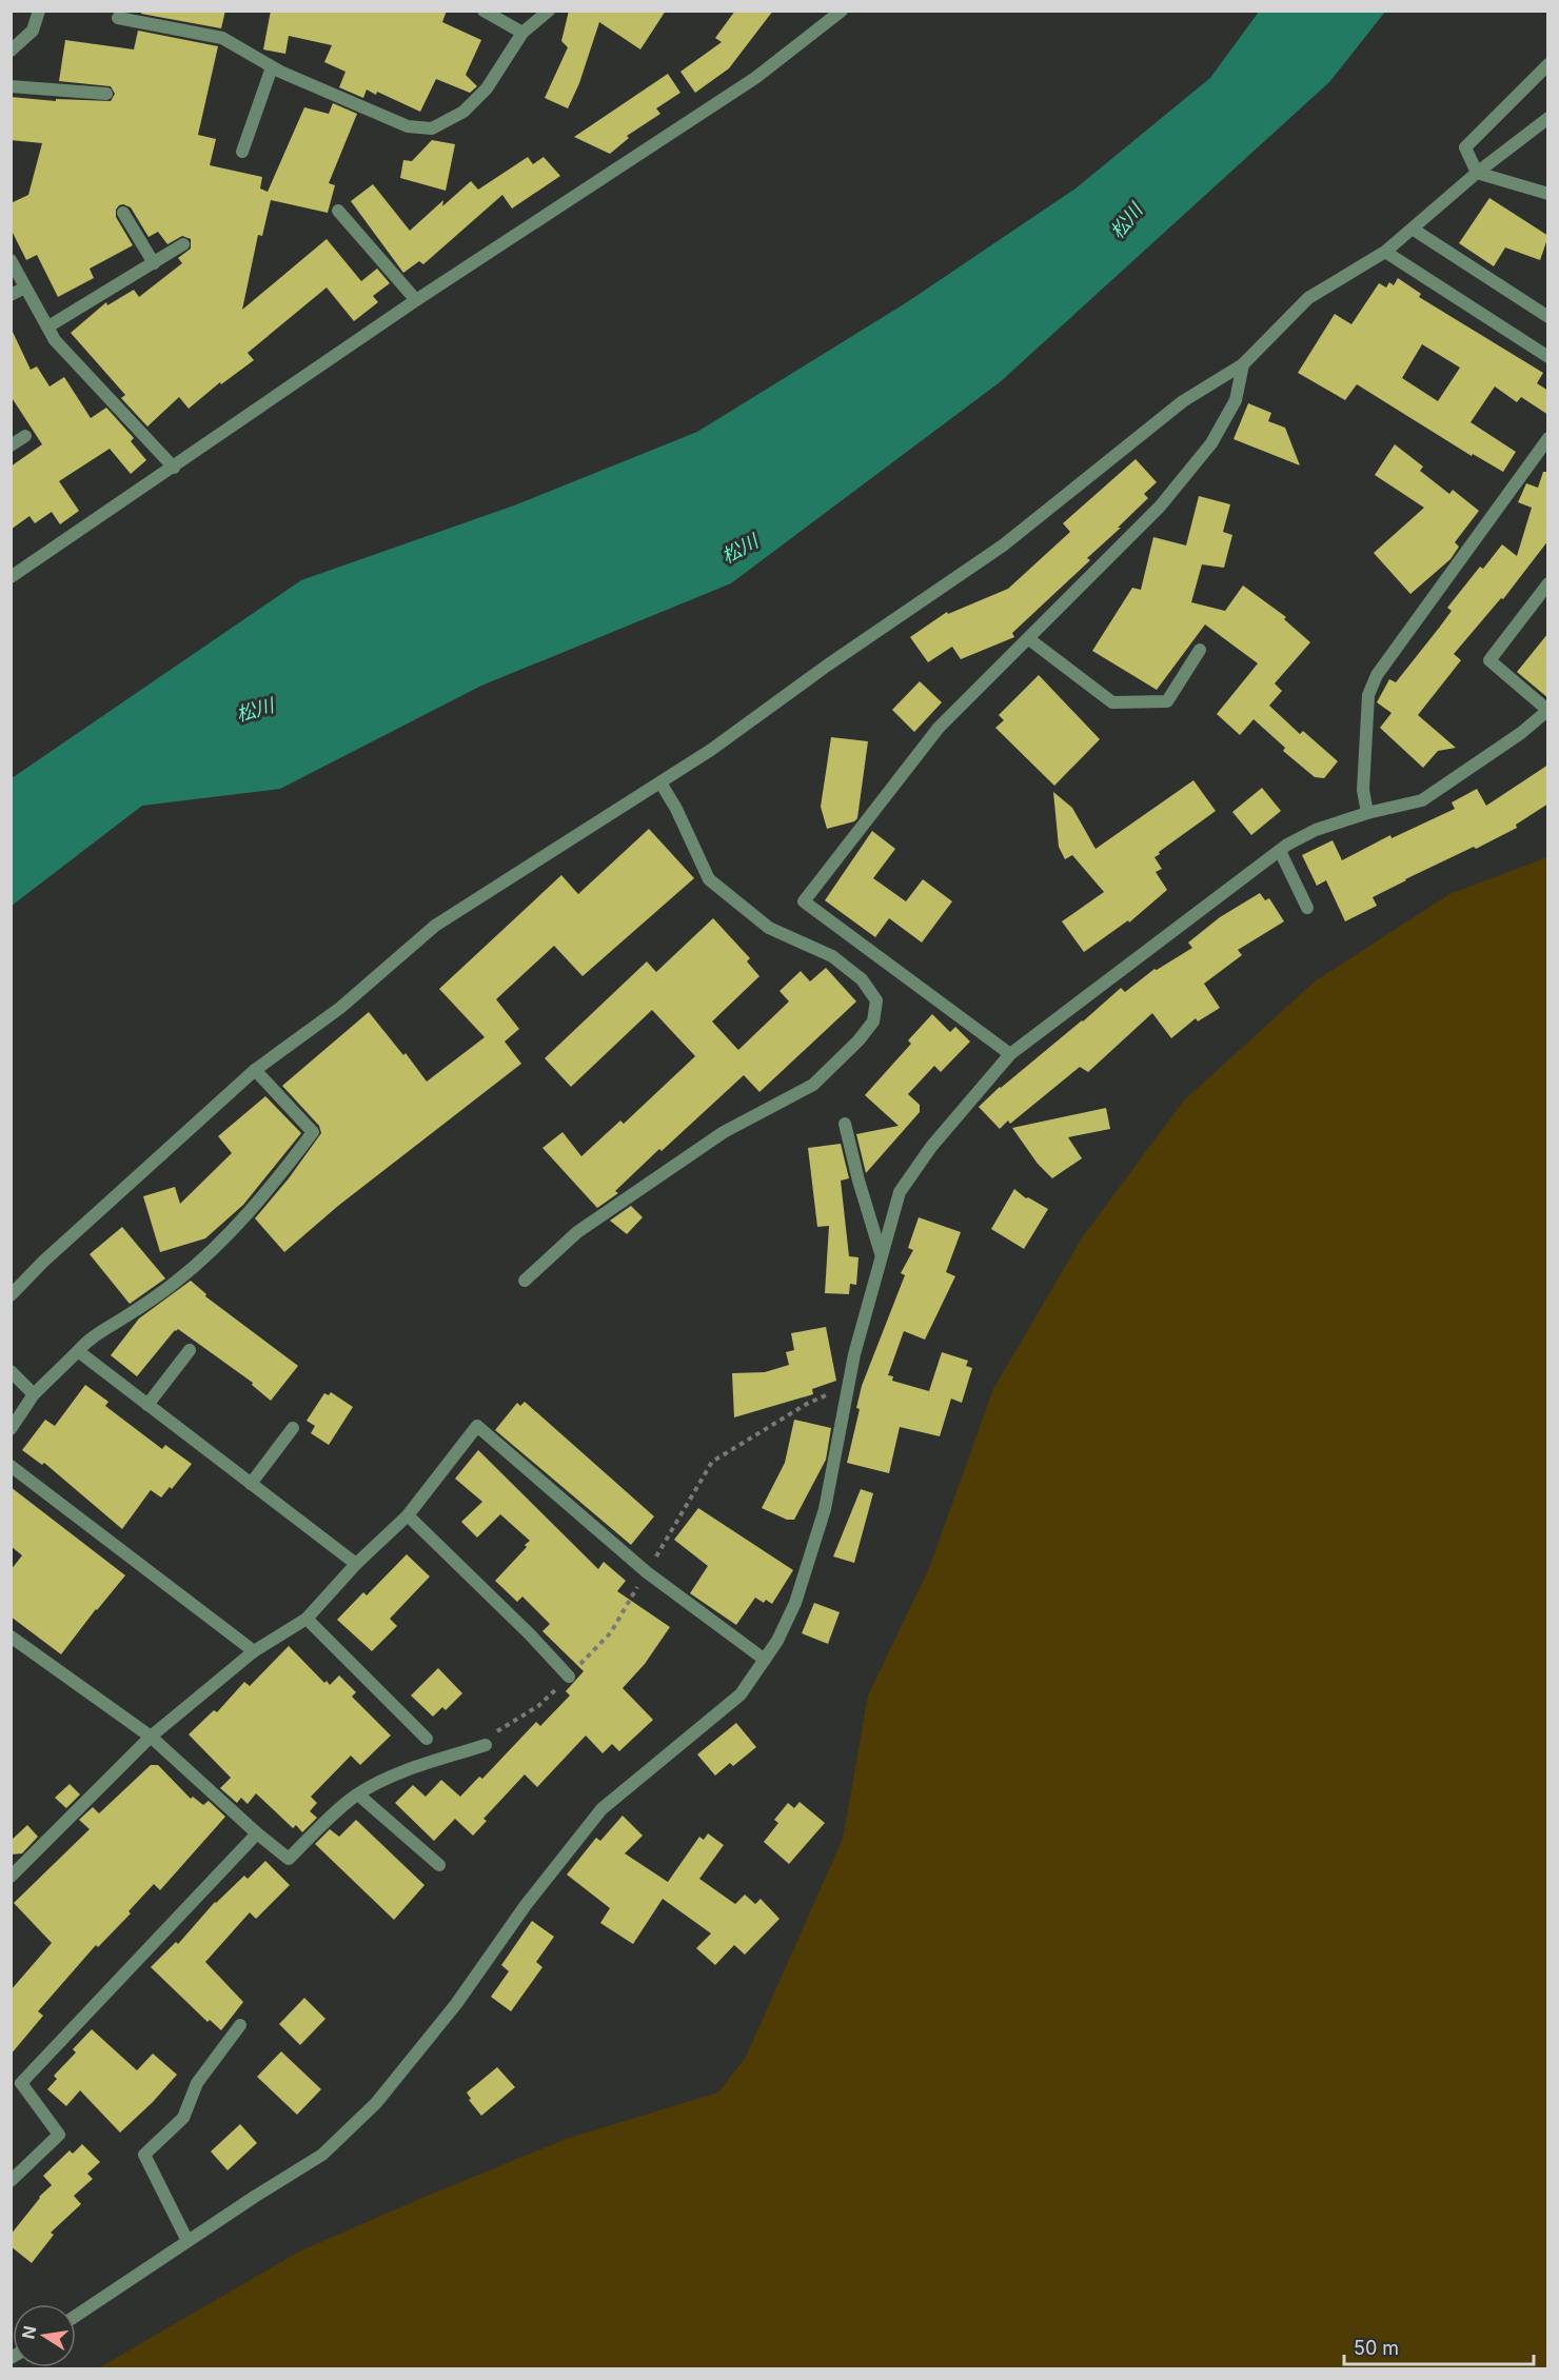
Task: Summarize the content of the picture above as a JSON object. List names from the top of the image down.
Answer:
{
  "water": ["松川"],
  "scale_bar": "50 m",
  "north": "left"
}
